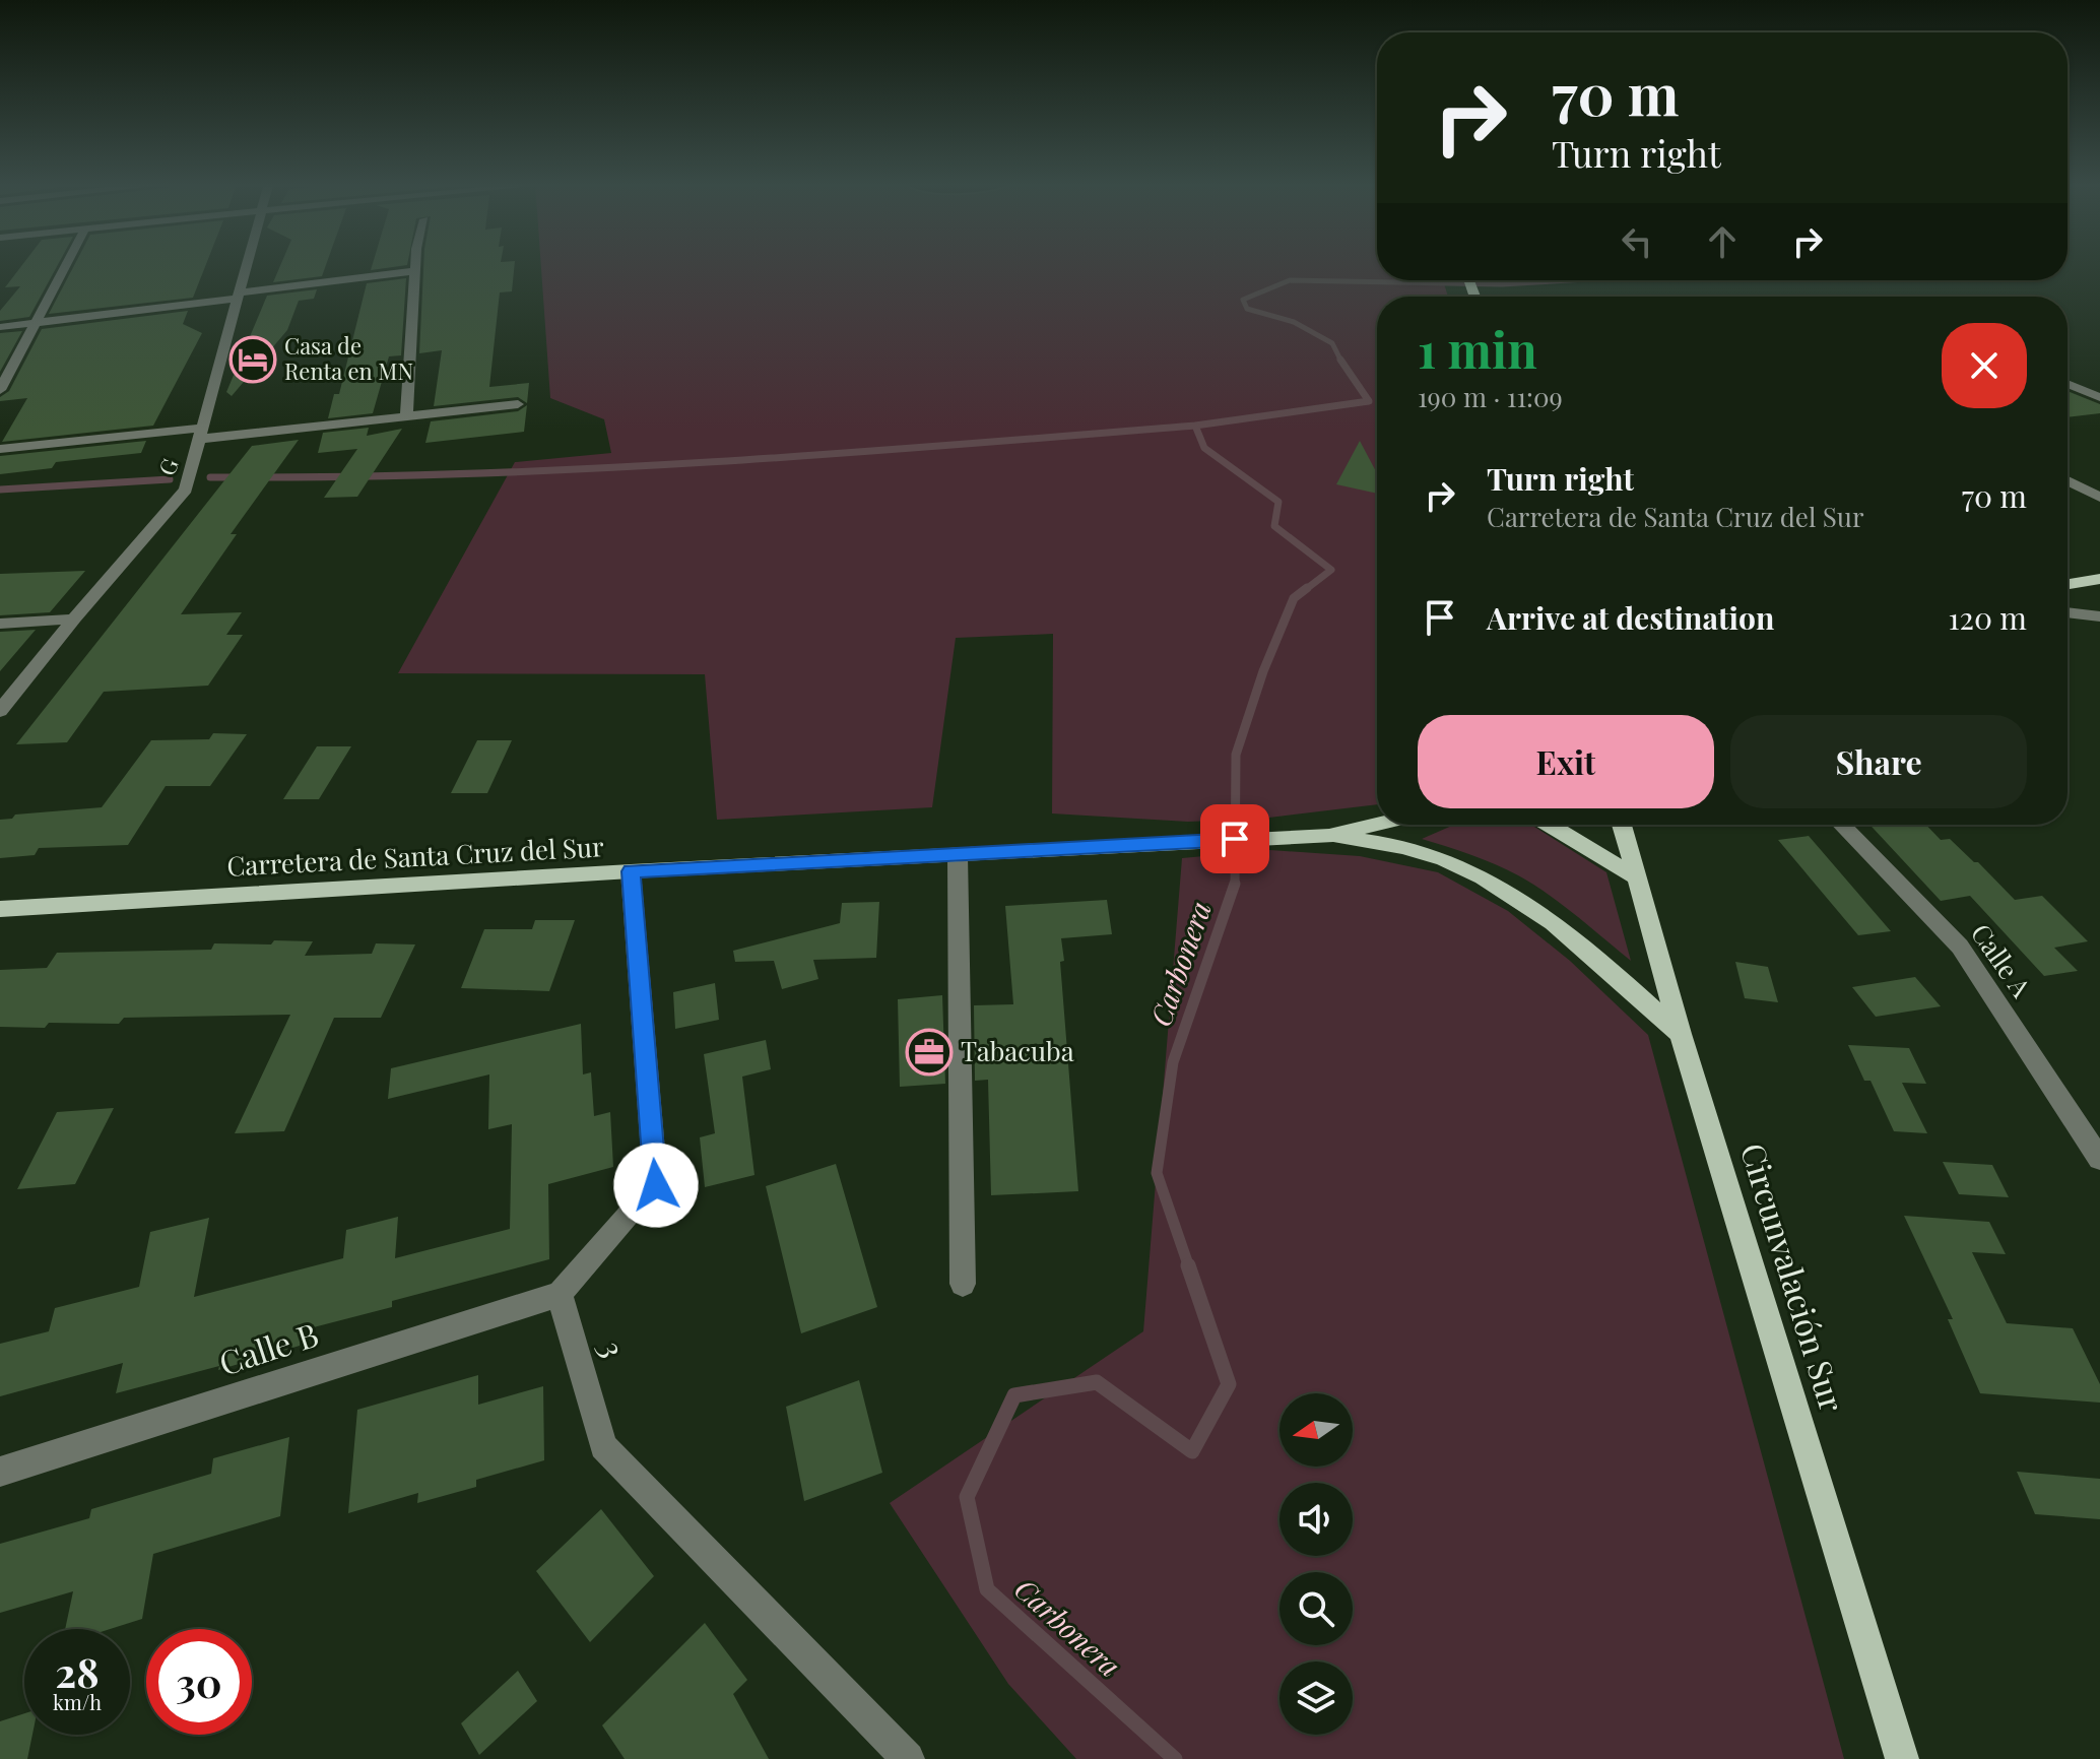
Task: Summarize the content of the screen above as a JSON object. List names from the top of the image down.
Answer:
{
  "streets": {
    "main road": ["Carretera de Santa Cruz del Sur", "Circunvalación Sur"],
    "street": [
      "G",
      "Calle A",
      "Calle B",
      "3"
    ]
  },
  "crossings": [
    ["Calle B", "3"]
  ],
  "water": ["Carbonera"],
  "places": {
    "hotel": ["Casa de Renta en MN"],
    "office": ["Tabacuba"]
  },
  "north": "left",
  "page": {
    "turn": ["70 m", "Turn right"],
    "heading": ["1 min", "190 m · 11:09"],
    "list": [
      {
        "name": "Turn right",
        "note": "Carretera de Santa Cruz del Sur",
        "value": "70 m"
      },
      {
        "name": "Arrive at destination",
        "value": "120 m"
      }
    ],
    "buttons": ["Exit", "Share"],
    "speed": "28 km/h",
    "limit": "30"
  }
}
